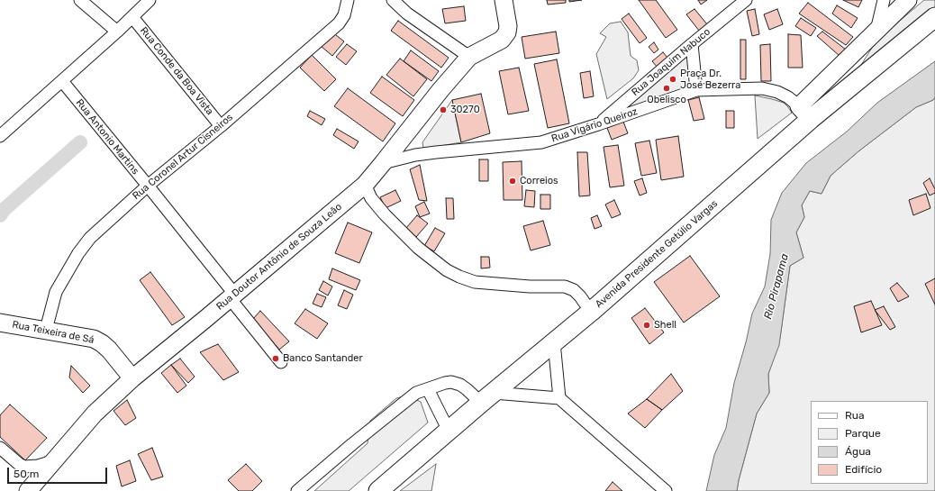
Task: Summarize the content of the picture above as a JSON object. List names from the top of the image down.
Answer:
{
  "streets": {
    "main road": ["Avenida Presidente Getúlio Vargas"],
    "street": [
      "Rua Joaquim Nabuco",
      "Rua Conde da Boa Vista",
      "Rua Vigário Queiroz",
      "Rua Antonio Martins",
      "Rua Coronel Artur Cisneiros",
      "Rua Doutor Antônio de Souza Leão",
      "Rua Teixeira de Sá"
    ]
  },
  "crossings": [
    ["Rua Joaquim Nabuco", "Rua Vigário Queiroz"],
    ["Rua Conde da Boa Vista", "Rua Coronel Artur Cisneiros"],
    ["Rua Vigário Queiroz", "Avenida Presidente Getúlio Vargas"],
    ["Rua Vigário Queiroz", "Rua Doutor Antônio de Souza Leão"],
    ["Rua Antonio Martins", "Rua Coronel Artur Cisneiros"],
    ["Rua Antonio Martins", "Rua Doutor Antônio de Souza Leão"],
    ["Rua Coronel Artur Cisneiros", "Rua Teixeira de Sá"],
    ["Rua Doutor Antônio de Souza Leão", "Rua Teixeira de Sá"]
  ],
  "water": ["Rio Pirapama"],
  "places": [
    "Praça Dr. José Bezerra",
    "Obelisco",
    "30270",
    "Correios",
    "Shell",
    "Banco Santander"
  ],
  "legend": [
    "Rua",
    "Parque",
    "Água",
    "Edifício"
  ],
  "scale_bar": "50 m"
}
